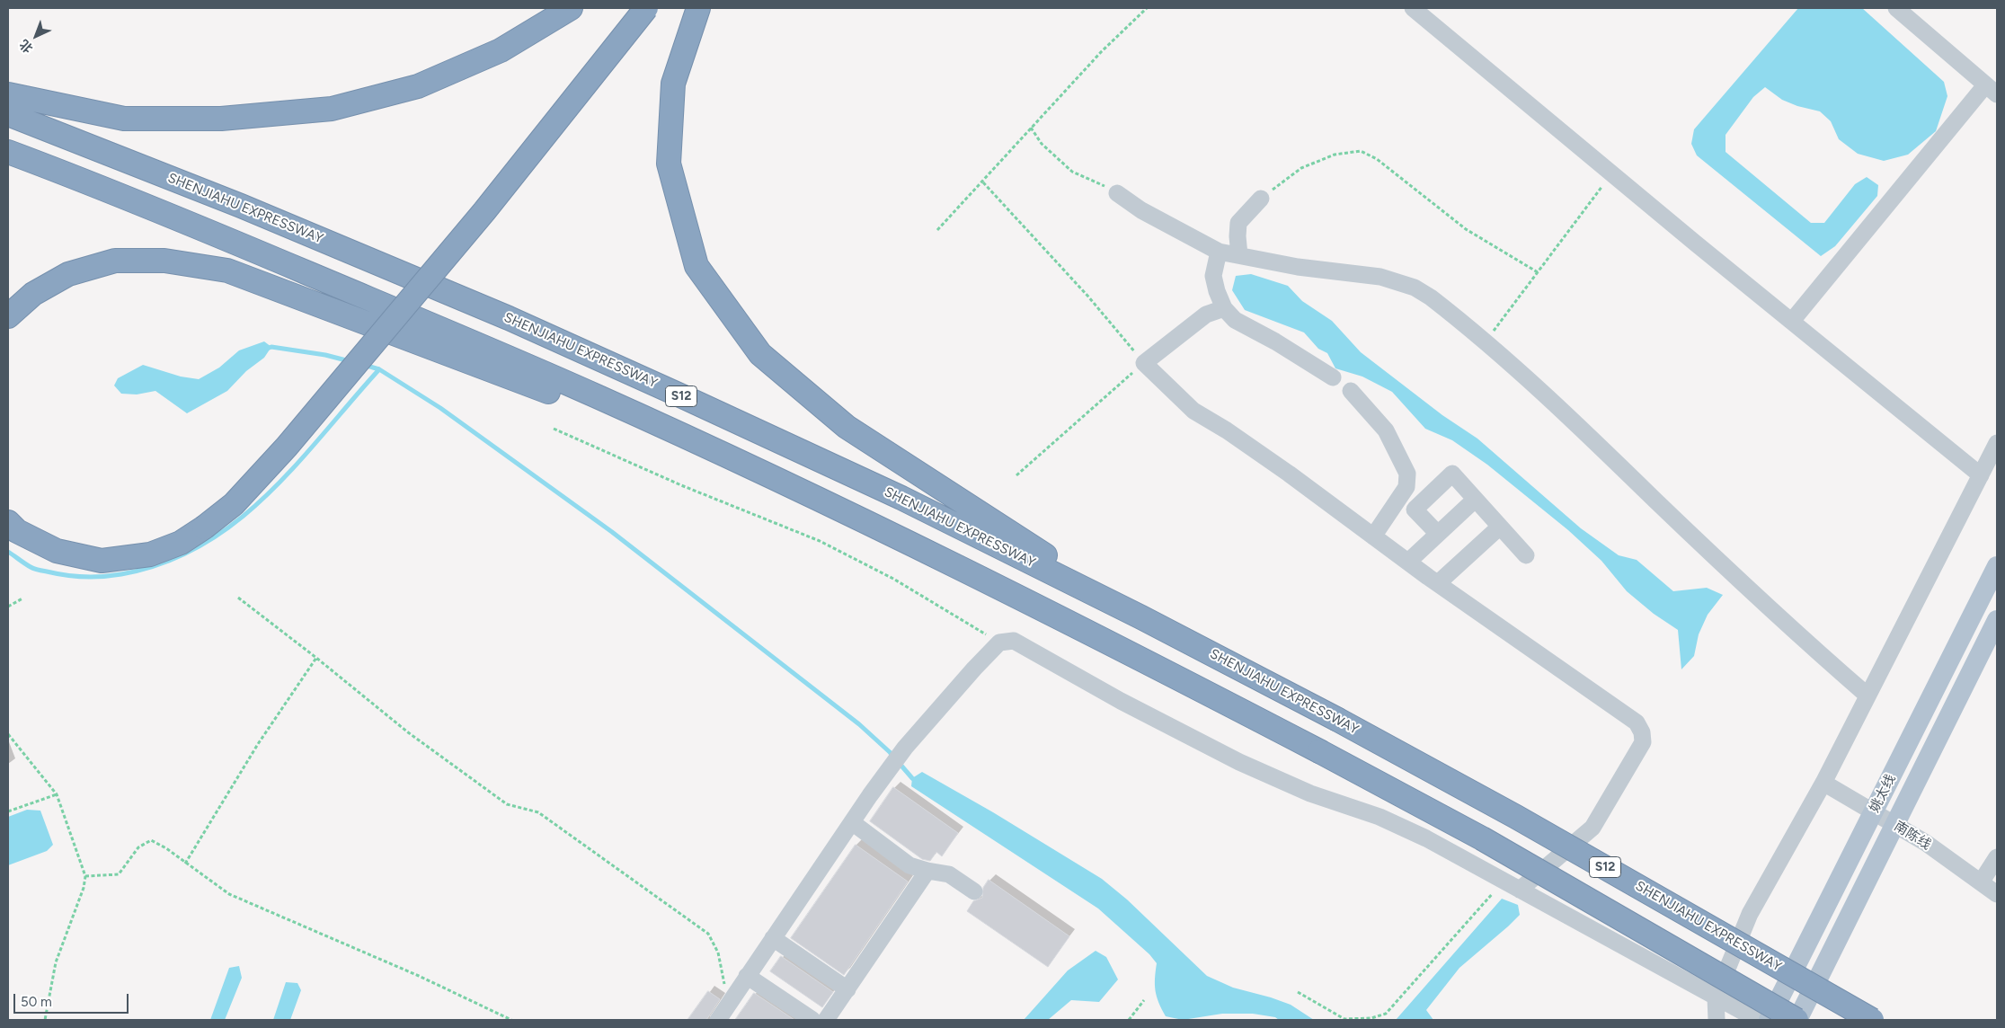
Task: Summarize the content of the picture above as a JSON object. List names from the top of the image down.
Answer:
{
  "streets": {
    "highway": ["SHENJIAHU EXPRESSWAY", "S12"],
    "main road": ["姚太线"],
    "street": ["南陈线"]
  },
  "crossings": [
    ["S12", "姚太线"],
    ["姚太线", "南陈线"]
  ],
  "scale_bar": "50 m",
  "north": "bottom left"
}
